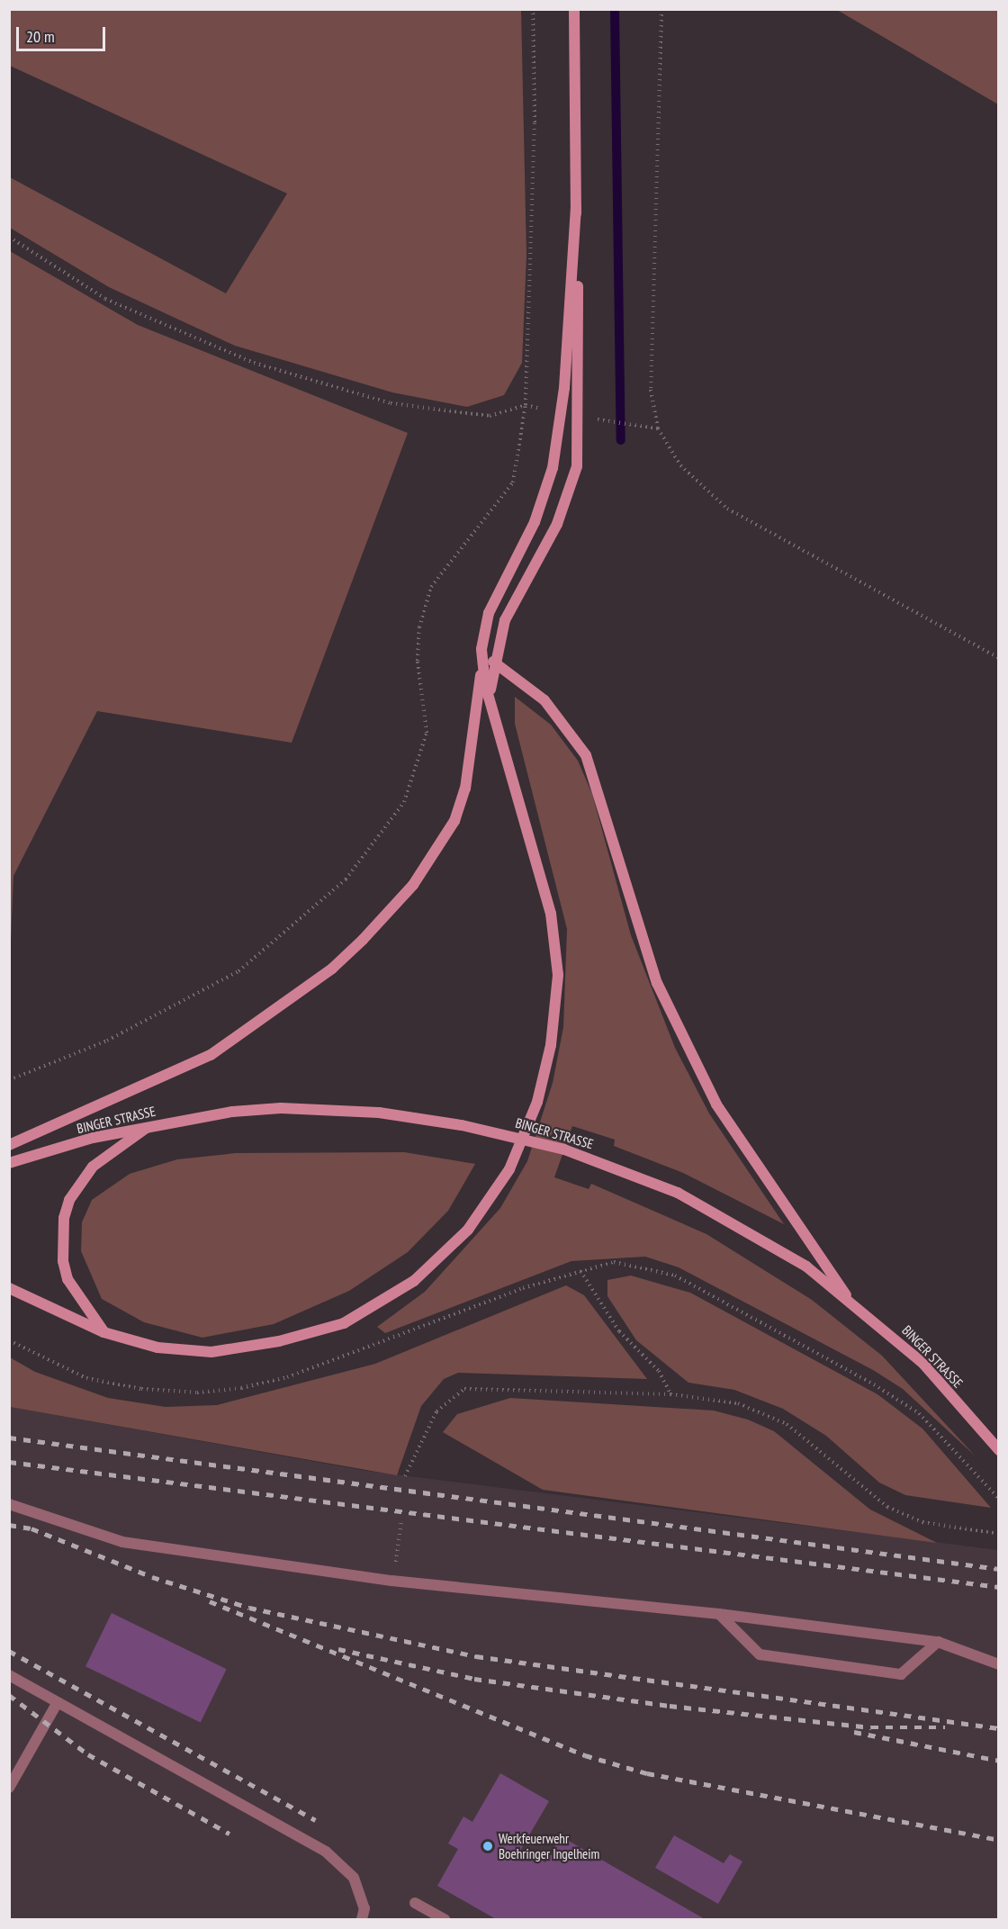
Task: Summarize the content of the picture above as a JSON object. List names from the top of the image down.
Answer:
{
  "streets": {
    "main road": ["BINGER STRASSE"]
  },
  "places": ["Werkfeuerwehr Boehringer Ingelheim"],
  "scale_bar": "20 m"
}
